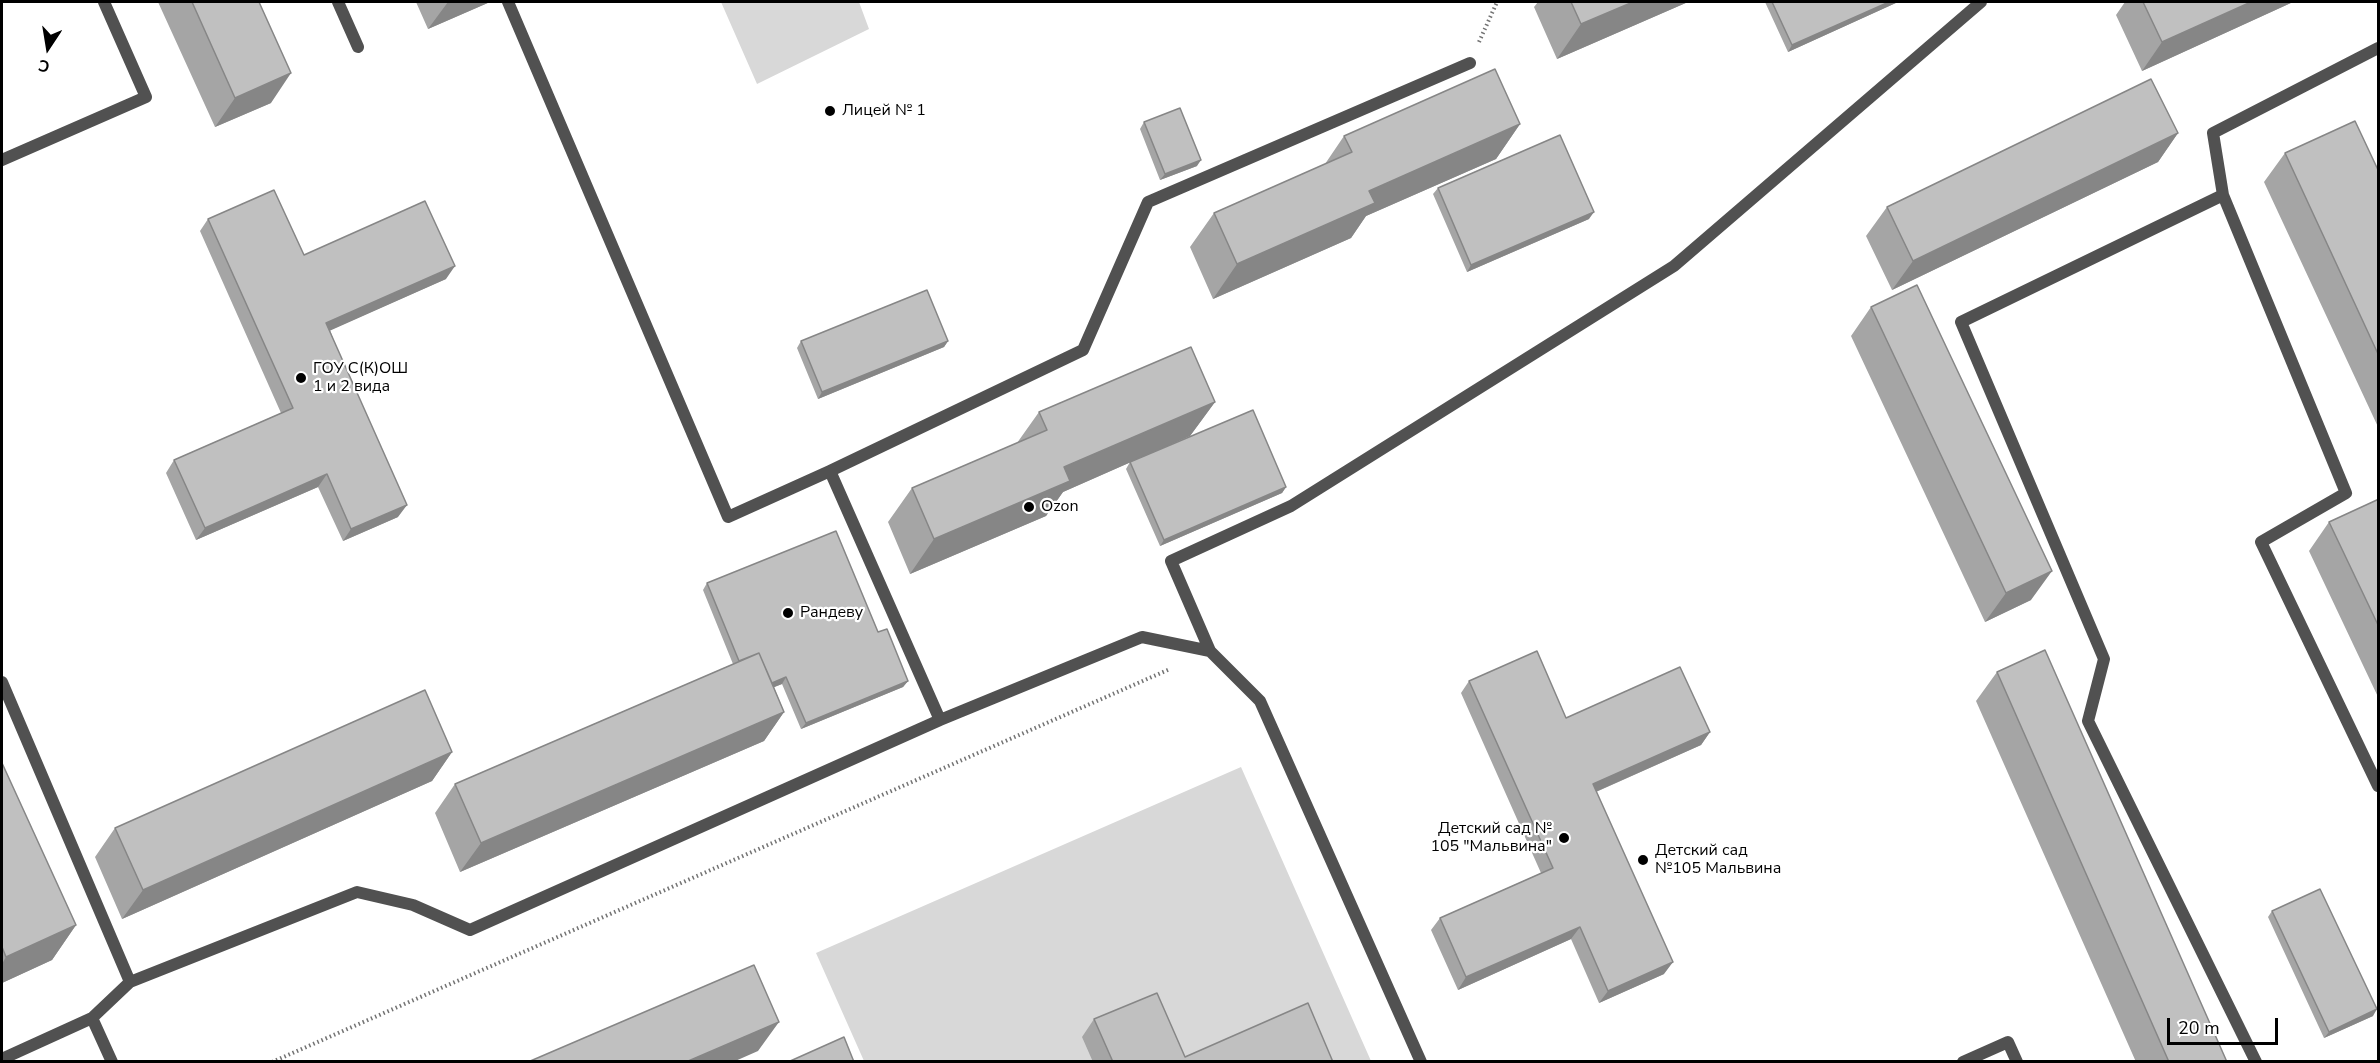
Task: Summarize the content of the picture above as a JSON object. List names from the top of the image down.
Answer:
{
  "places": [
    "Лицей № 1",
    "ГОУ С(К)ОШ 1 и 2 вида",
    "Ozon",
    "Рандеву",
    "Детский сад № 105 \"Мальвина\"",
    "Детский сад №105 Мальвина"
  ],
  "scale_bar": "20 m",
  "north": "bottom"
}
